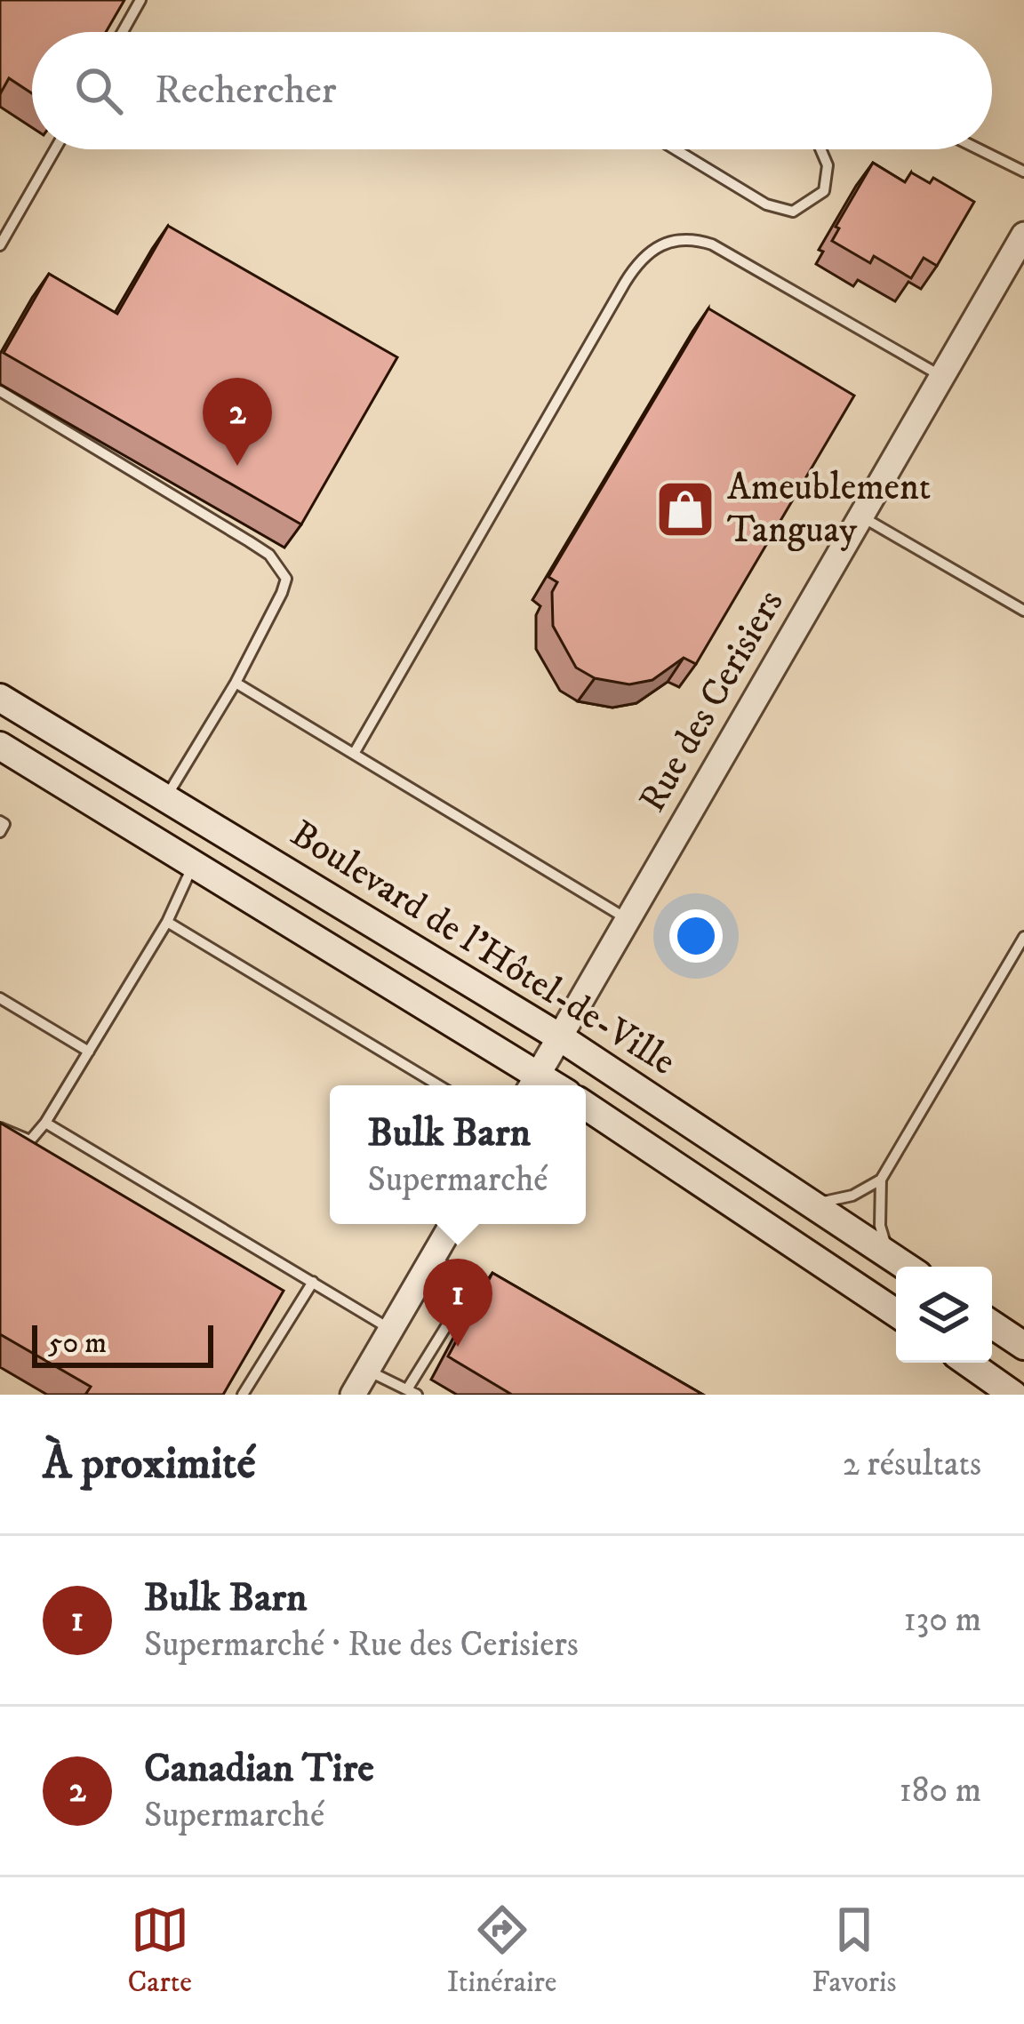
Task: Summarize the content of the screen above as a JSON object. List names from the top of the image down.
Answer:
{
  "streets": {
    "main road": ["Boulevard de l'Hôtel-de-Ville"],
    "street": ["Rue des Cerisiers"]
  },
  "crossings": [
    ["Rue des Cerisiers", "Boulevard de l'Hôtel-de-Ville"]
  ],
  "places": {
    "shop": ["Ameublement Tanguay"]
  },
  "scale_bar": "50 m",
  "page": {
    "search": "Rechercher",
    "pins": ["2", "1"],
    "popup": ["Bulk Barn", "Supermarché"],
    "scale": "50 m",
    "heading": ["À proximité", "2 résultats"],
    "list": [
      {
        "mark": "1",
        "name": "Bulk Barn",
        "note": "Supermarché · Rue des Cerisiers",
        "value": "130 m"
      },
      {
        "mark": "2",
        "name": "Canadian Tire",
        "note": "Supermarché",
        "value": "180 m"
      }
    ],
    "nav": ["Carte", "Itinéraire", "Favoris"]
  }
}
